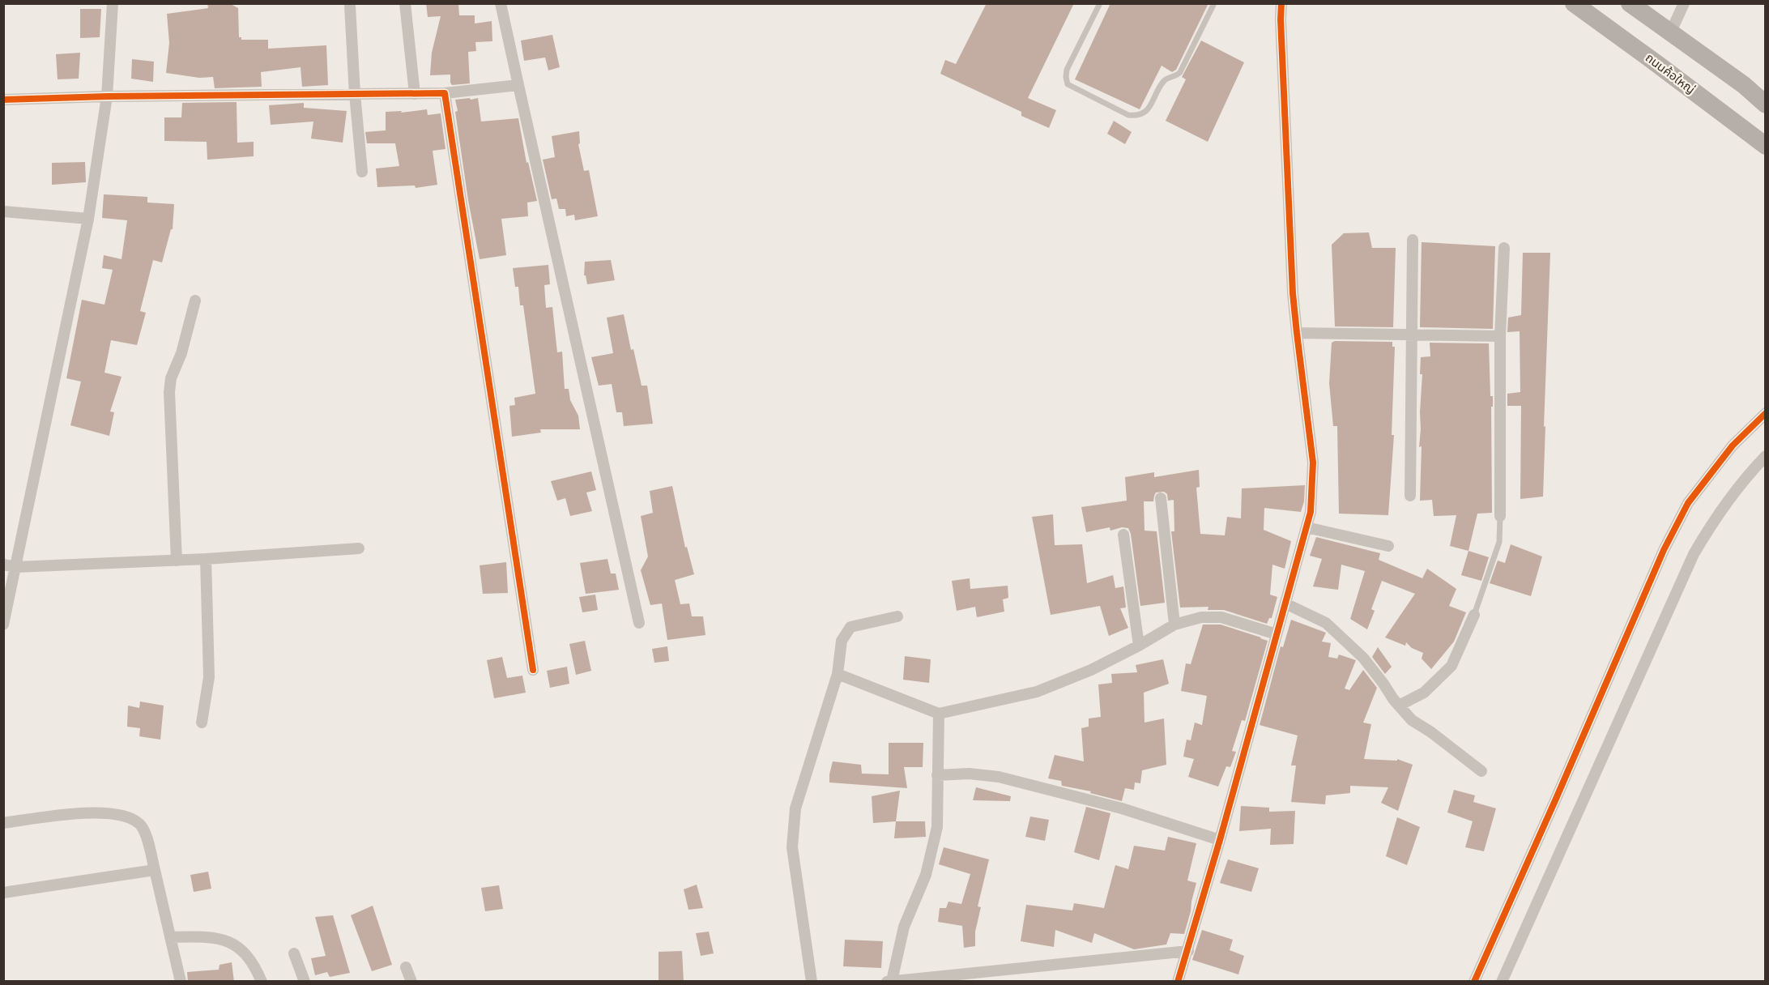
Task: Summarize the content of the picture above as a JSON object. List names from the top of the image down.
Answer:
{
  "streets": {
    "main road": ["ถนนค้อใหญ่"]
  }
}
